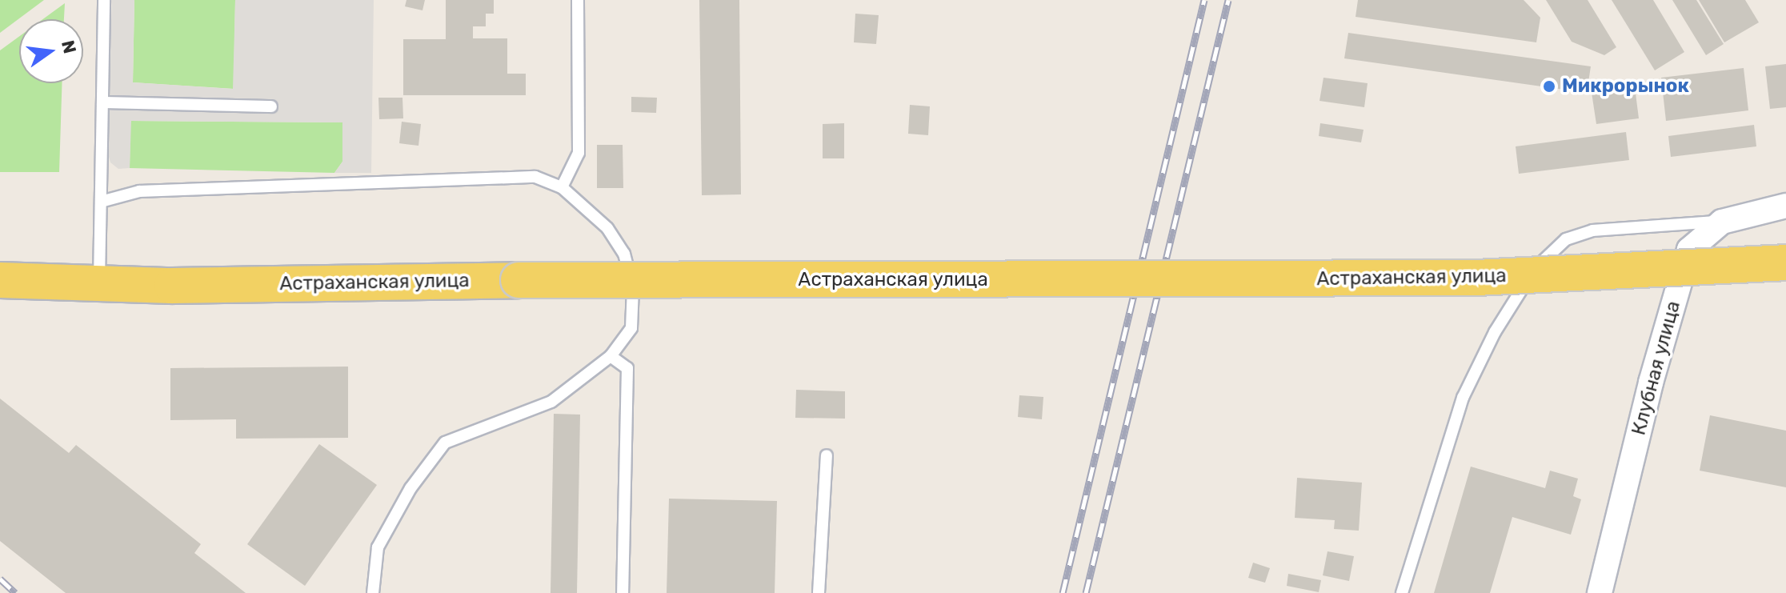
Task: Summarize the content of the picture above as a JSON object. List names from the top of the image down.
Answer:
{
  "streets": {
    "main road": ["Астраханская улица"],
    "street": ["Клубная улица"]
  },
  "places": ["Микрорынок"],
  "north": "right"
}
